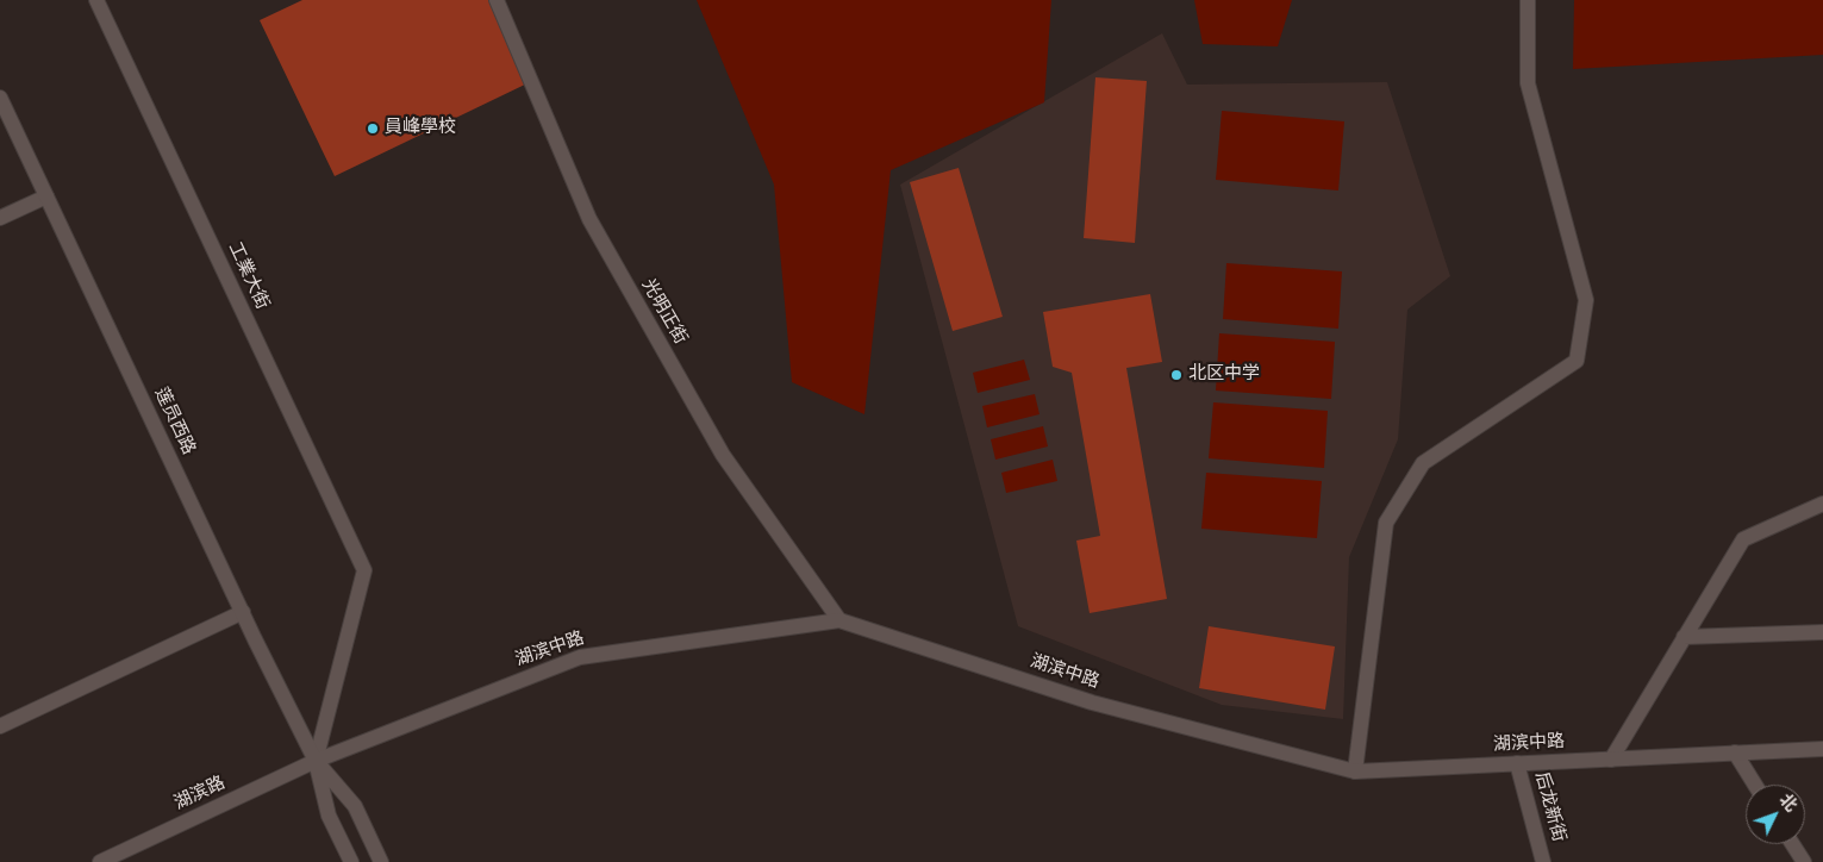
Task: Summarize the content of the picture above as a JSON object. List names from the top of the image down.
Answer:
{
  "streets": {
    "street": [
      "工業大街",
      "光明正街",
      "莲员西路",
      "湖滨中路",
      "湖滨路",
      "后龙新街"
    ]
  },
  "crossings": [
    ["工業大街", "莲员西路"],
    ["工業大街", "湖滨中路"],
    ["工業大街", "湖滨路"],
    ["光明正街", "湖滨中路"],
    ["莲员西路", "湖滨中路"],
    ["莲员西路", "湖滨路"],
    ["湖滨中路", "湖滨路"],
    ["湖滨中路", "后龙新街"]
  ],
  "places": ["員峰學校", "北区中学"],
  "north": "top right"
}
